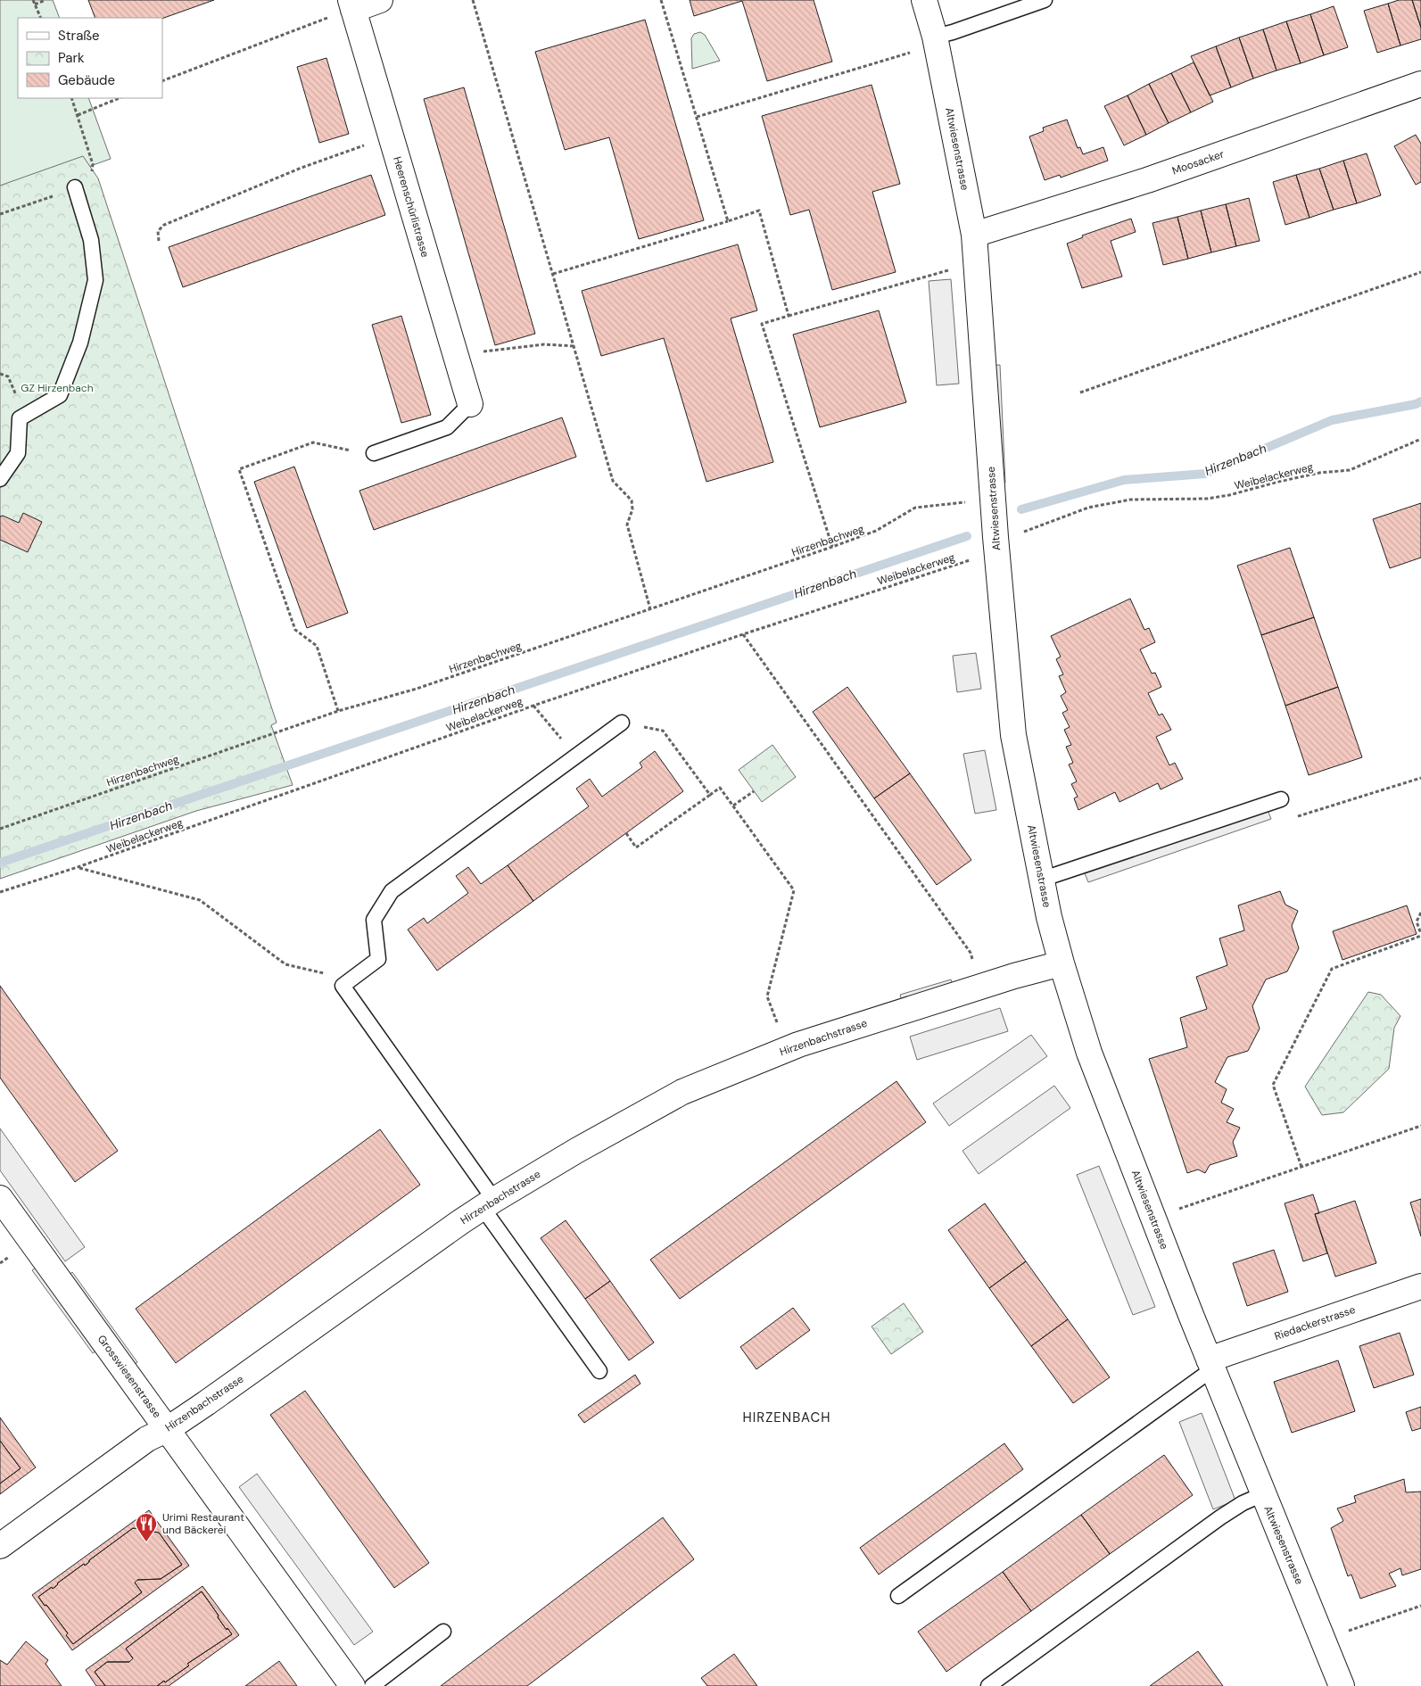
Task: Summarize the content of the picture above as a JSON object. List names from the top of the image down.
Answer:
{
  "streets": {
    "street": [
      "Altwiesenstrasse",
      "Moosacker",
      "Heerenschürlistrasse",
      "Hirzenbachstrasse",
      "Riedackerstrasse",
      "Grosswiesenstrasse"
    ],
    "path": ["Weibelackerweg", "Hirzenbachweg"]
  },
  "crossings": [
    ["Altwiesenstrasse", "Moosacker"],
    ["Altwiesenstrasse", "Weibelackerweg"],
    ["Altwiesenstrasse", "Hirzenbachstrasse"],
    ["Altwiesenstrasse", "Riedackerstrasse"],
    ["Hirzenbachstrasse", "Grosswiesenstrasse"]
  ],
  "districts": ["HIRZENBACH"],
  "water": ["Hirzenbach"],
  "parks": ["GZ Hirzenbach"],
  "places": {
    "restaurant": ["Urimi Restaurant und Bäckerei"]
  },
  "legend": ["Straße", "Park", "Gebäude"]
}
